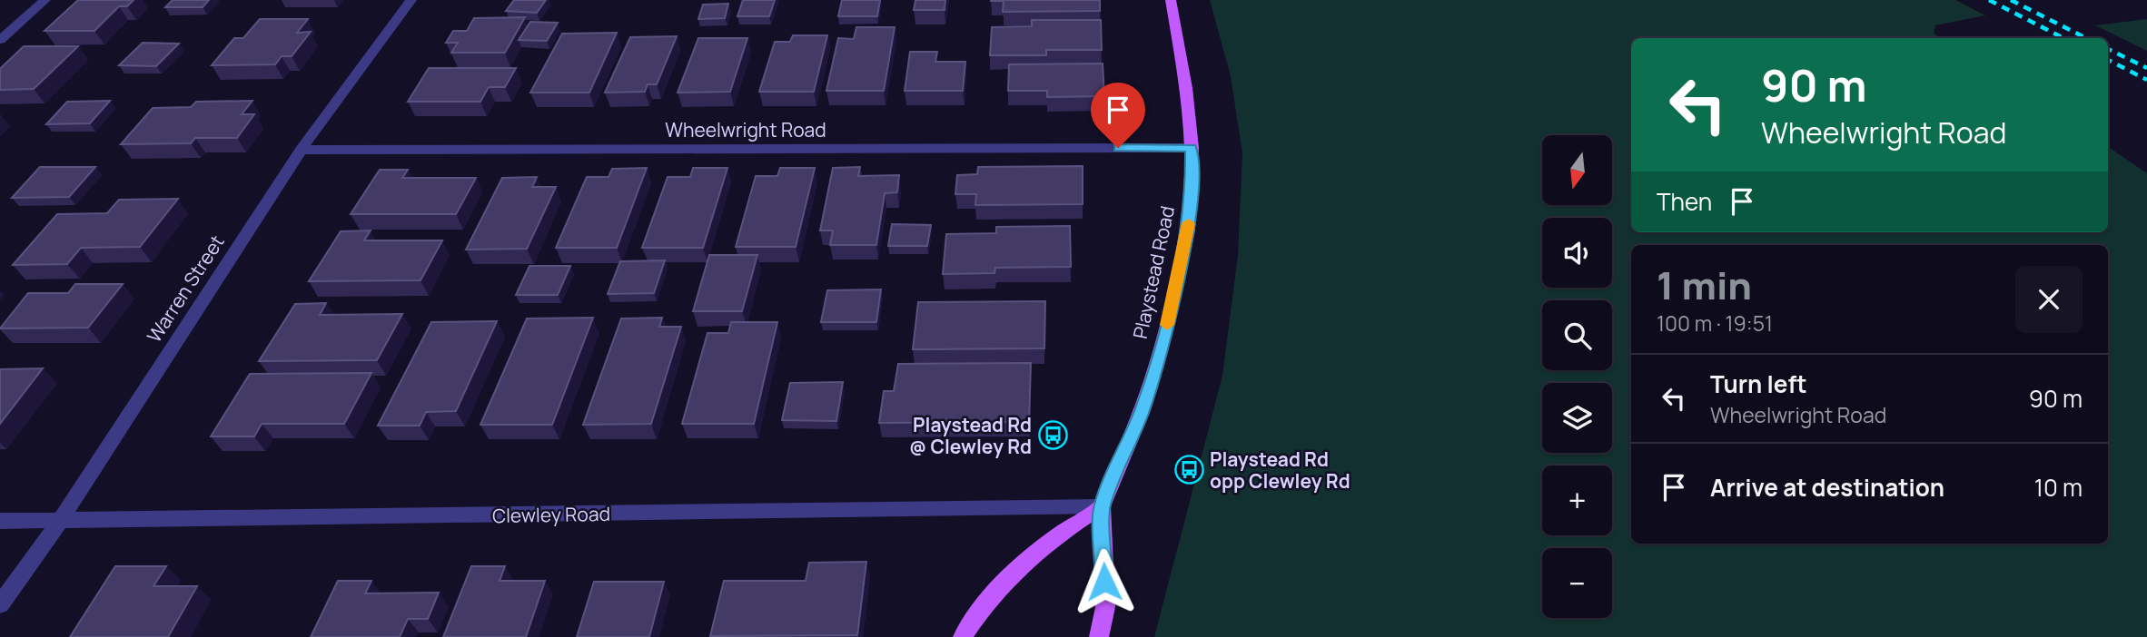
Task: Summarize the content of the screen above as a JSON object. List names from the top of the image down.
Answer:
{
  "streets": {
    "main road": ["Playstead Road"],
    "street": ["Wheelwright Road", "Warren Street", "Clewley Road"]
  },
  "crossings": [
    ["Wheelwright Road", "Playstead Road"],
    ["Wheelwright Road", "Warren Street"],
    ["Playstead Road", "Clewley Road"],
    ["Warren Street", "Clewley Road"]
  ],
  "places": {
    "bus stop": ["Playstead Rd @ Clewley Rd", "Playstead Rd opp Clewley Rd"]
  },
  "north": "bottom",
  "page": {
    "turn": ["90 m", "Wheelwright Road"],
    "map_buttons": ["+", "−"],
    "then": "Then",
    "heading": ["1 min", "100 m · 19:51"],
    "list": [
      {
        "name": "Turn left",
        "note": "Wheelwright Road",
        "value": "90 m"
      },
      {
        "name": "Arrive at destination",
        "value": "10 m"
      }
    ]
  }
}
